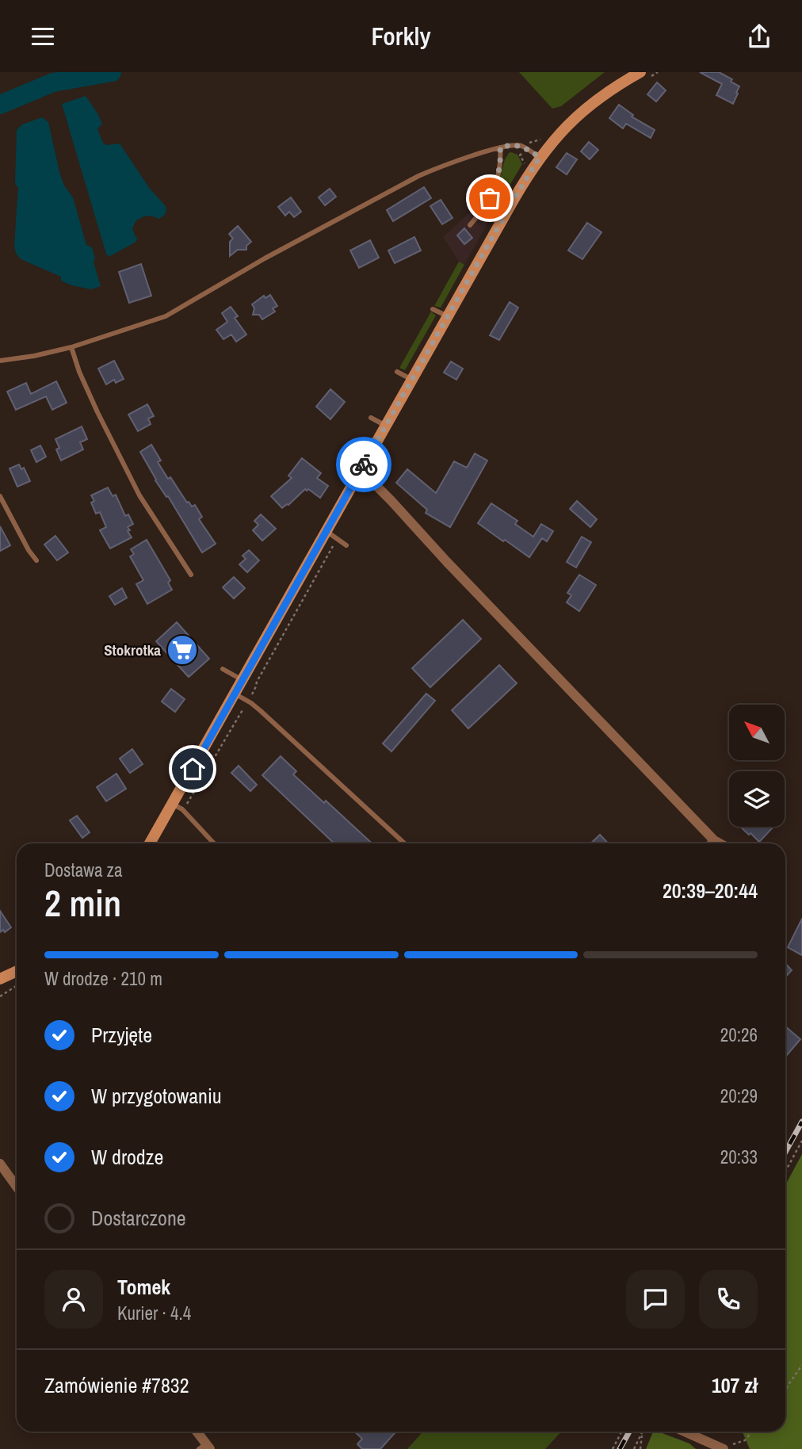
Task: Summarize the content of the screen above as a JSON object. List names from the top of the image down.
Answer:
{
  "places": {
    "supermarket": ["Stokrotka"]
  },
  "north": "top left",
  "page": {
    "header": "Forkly",
    "heading": ["2 min", "Dostawa za", "20:39–20:44"],
    "panel": [
      "Tomek",
      "Kurier · 4.4",
      "Zamówienie #7832",
      "107 zł"
    ],
    "bar": "W drodze · 210 m",
    "list": [
      ["Przyjęte", "20:26"],
      ["W przygotowaniu", "20:29"],
      ["W drodze", "20:33"],
      "Dostarczone"
    ]
  }
}
